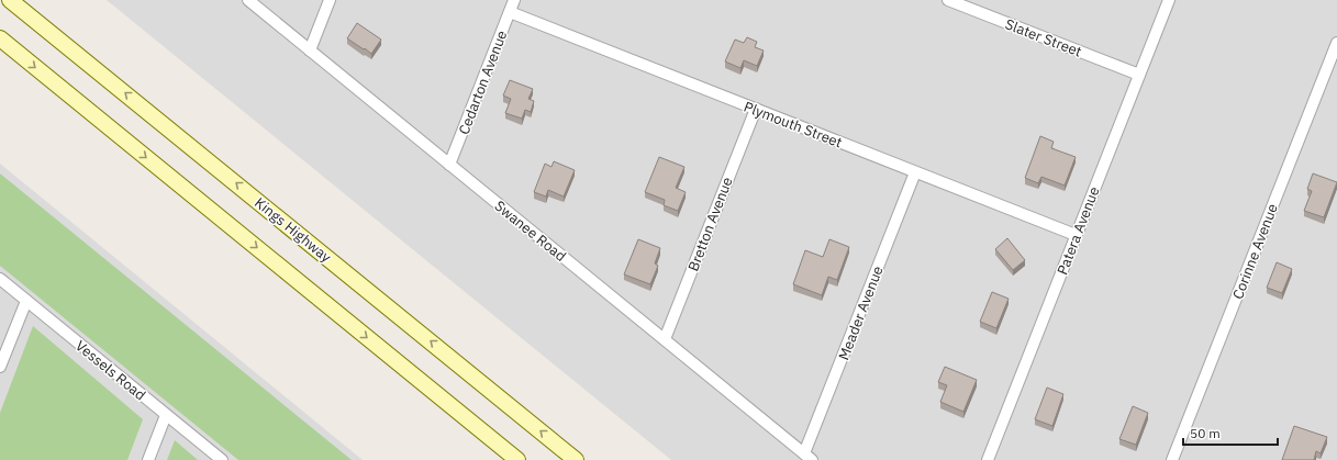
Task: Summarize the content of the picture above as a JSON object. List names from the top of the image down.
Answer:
{
  "streets": {
    "main road": ["Kings Highway"],
    "street": [
      "Slater Street",
      "Cedarton Avenue",
      "Plymouth Street",
      "Bretton Avenue",
      "Swanee Road",
      "Patera Avenue",
      "Corinne Avenue",
      "Meader Avenue",
      "Vessels Road"
    ]
  },
  "crossings": [
    ["Slater Street", "Patera Avenue"],
    ["Cedarton Avenue", "Plymouth Street"],
    ["Cedarton Avenue", "Swanee Road"],
    ["Plymouth Street", "Bretton Avenue"],
    ["Plymouth Street", "Patera Avenue"],
    ["Plymouth Street", "Meader Avenue"],
    ["Bretton Avenue", "Swanee Road"],
    ["Swanee Road", "Meader Avenue"]
  ],
  "scale_bar": "50 m"
}
